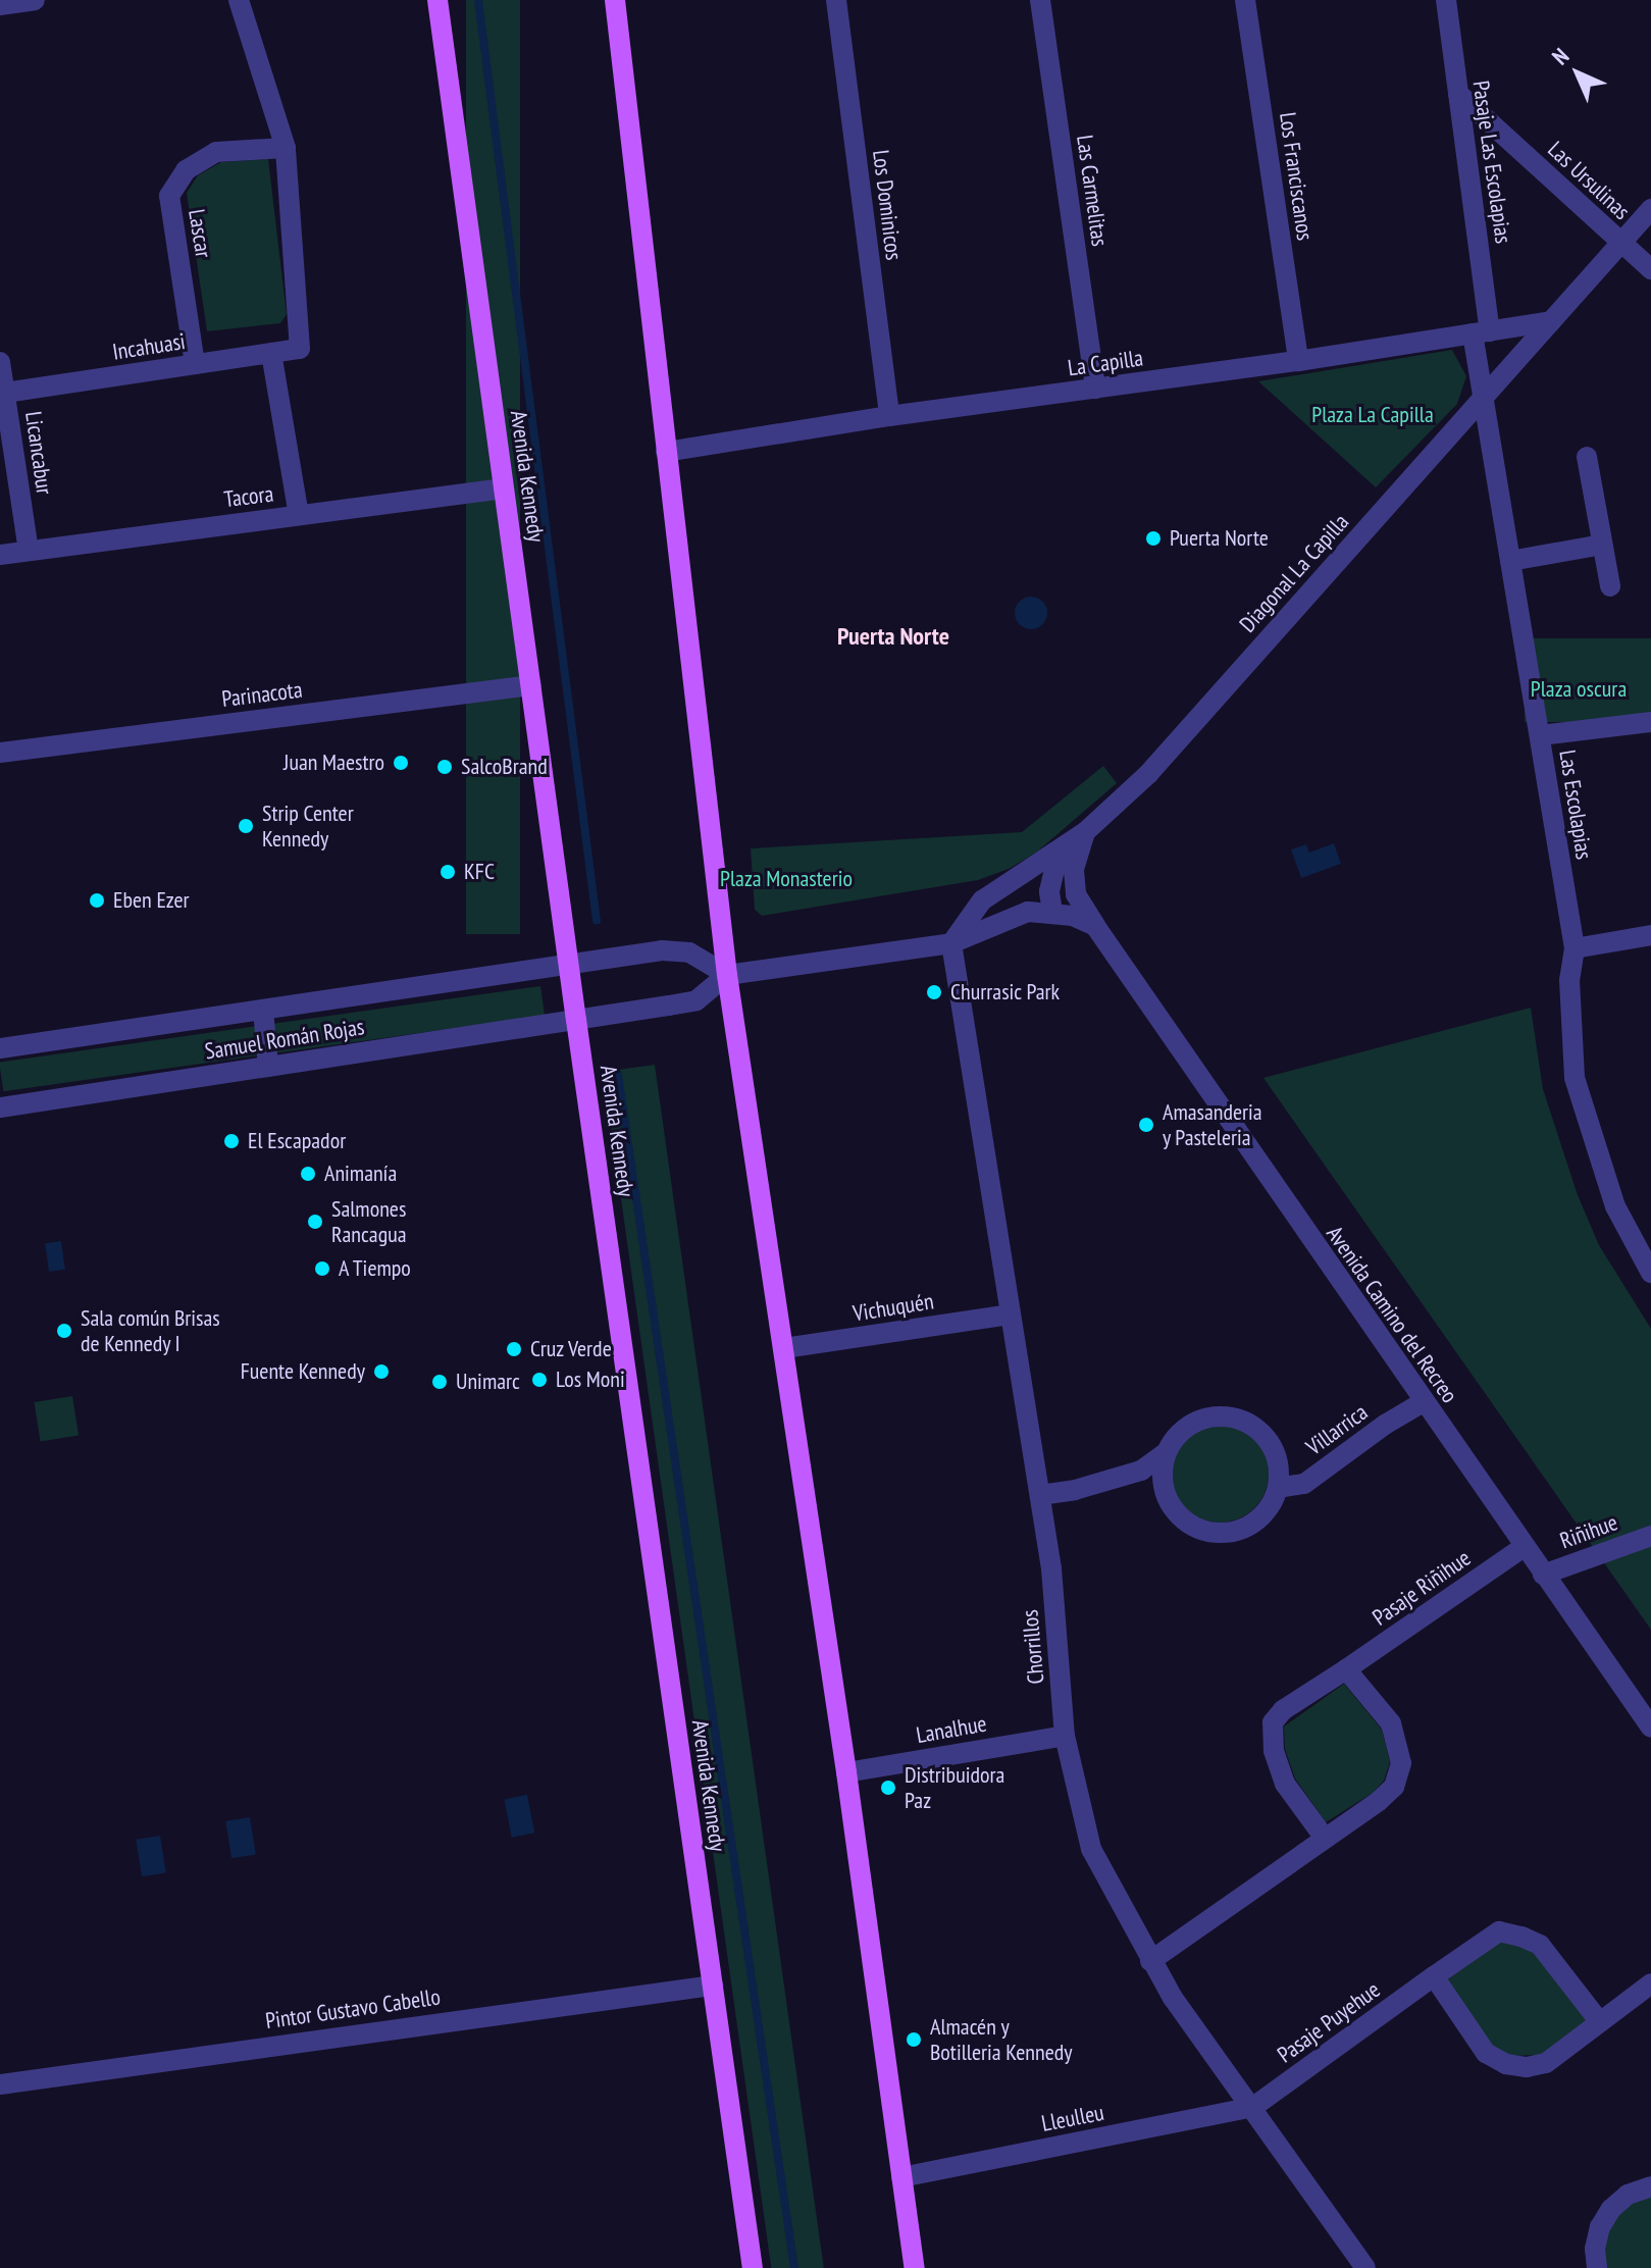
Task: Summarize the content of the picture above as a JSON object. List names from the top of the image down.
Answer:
{
  "streets": {
    "main road": ["Avenida Kennedy"],
    "street": [
      "Pasaje Las Escolapias",
      "Los Franciscanos",
      "Las Ursulinas",
      "Las Carmelitas",
      "Los Dominicos",
      "Lascar",
      "Incahuasi",
      "La Capilla",
      "Licancabur",
      "Tacora",
      "Diagonal La Capilla",
      "Parinacota",
      "Las Escolapias",
      "Samuel Román Rojas",
      "Vichuquén",
      "Avenida Camino del Recreo",
      "Villarrica",
      "Riñihue",
      "Pasaje Riñihue",
      "Chorrillos",
      "Lanalhue",
      "Pintor Gustavo Cabello",
      "Pasaje Puyehue",
      "Lleulleu"
    ]
  },
  "crossings": [
    ["Pasaje Las Escolapias", "Las Ursulinas"],
    ["Pasaje Las Escolapias", "La Capilla"],
    ["Pasaje Las Escolapias", "Las Escolapias"],
    ["Los Franciscanos", "La Capilla"],
    ["Las Ursulinas", "Diagonal La Capilla"],
    ["Las Carmelitas", "La Capilla"],
    ["Los Dominicos", "La Capilla"],
    ["Lascar", "Incahuasi"],
    ["Incahuasi", "Licancabur"],
    ["La Capilla", "Diagonal La Capilla"],
    ["La Capilla", "Las Escolapias"],
    ["Licancabur", "Tacora"],
    ["Avenida Kennedy", "Tacora"],
    ["Avenida Kennedy", "Parinacota"],
    ["Avenida Kennedy", "Samuel Román Rojas"],
    ["Avenida Kennedy", "Pintor Gustavo Cabello"],
    ["Diagonal La Capilla", "Las Escolapias"],
    ["Diagonal La Capilla", "Avenida Camino del Recreo"],
    ["Diagonal La Capilla", "Chorrillos"],
    ["Vichuquén", "Chorrillos"],
    ["Avenida Camino del Recreo", "Villarrica"],
    ["Avenida Camino del Recreo", "Riñihue"],
    ["Avenida Camino del Recreo", "Pasaje Riñihue"],
    ["Villarrica", "Chorrillos"],
    ["Chorrillos", "Lanalhue"],
    ["Chorrillos", "Pasaje Puyehue"],
    ["Chorrillos", "Lleulleu"],
    ["Pasaje Puyehue", "Lleulleu"]
  ],
  "districts": ["Puerta Norte"],
  "parks": ["Plaza La Capilla", "Plaza oscura", "Plaza Monasterio"],
  "places": [
    "Puerta Norte",
    "Juan Maestro",
    "SalcoBrand",
    "Strip Center Kennedy",
    "KFC",
    "Eben Ezer",
    "Churrasic Park",
    "Amasanderia y Pasteleria",
    "El Escapador",
    "Animanía",
    "Salmones Rancagua",
    "A Tiempo",
    "Sala común Brisas de Kennedy I",
    "Cruz Verde",
    "Fuente Kennedy",
    "Los Moni",
    "Unimarc",
    "Distribuidora Paz",
    "Almacén y Botilleria Kennedy"
  ],
  "north": "top left"
}
